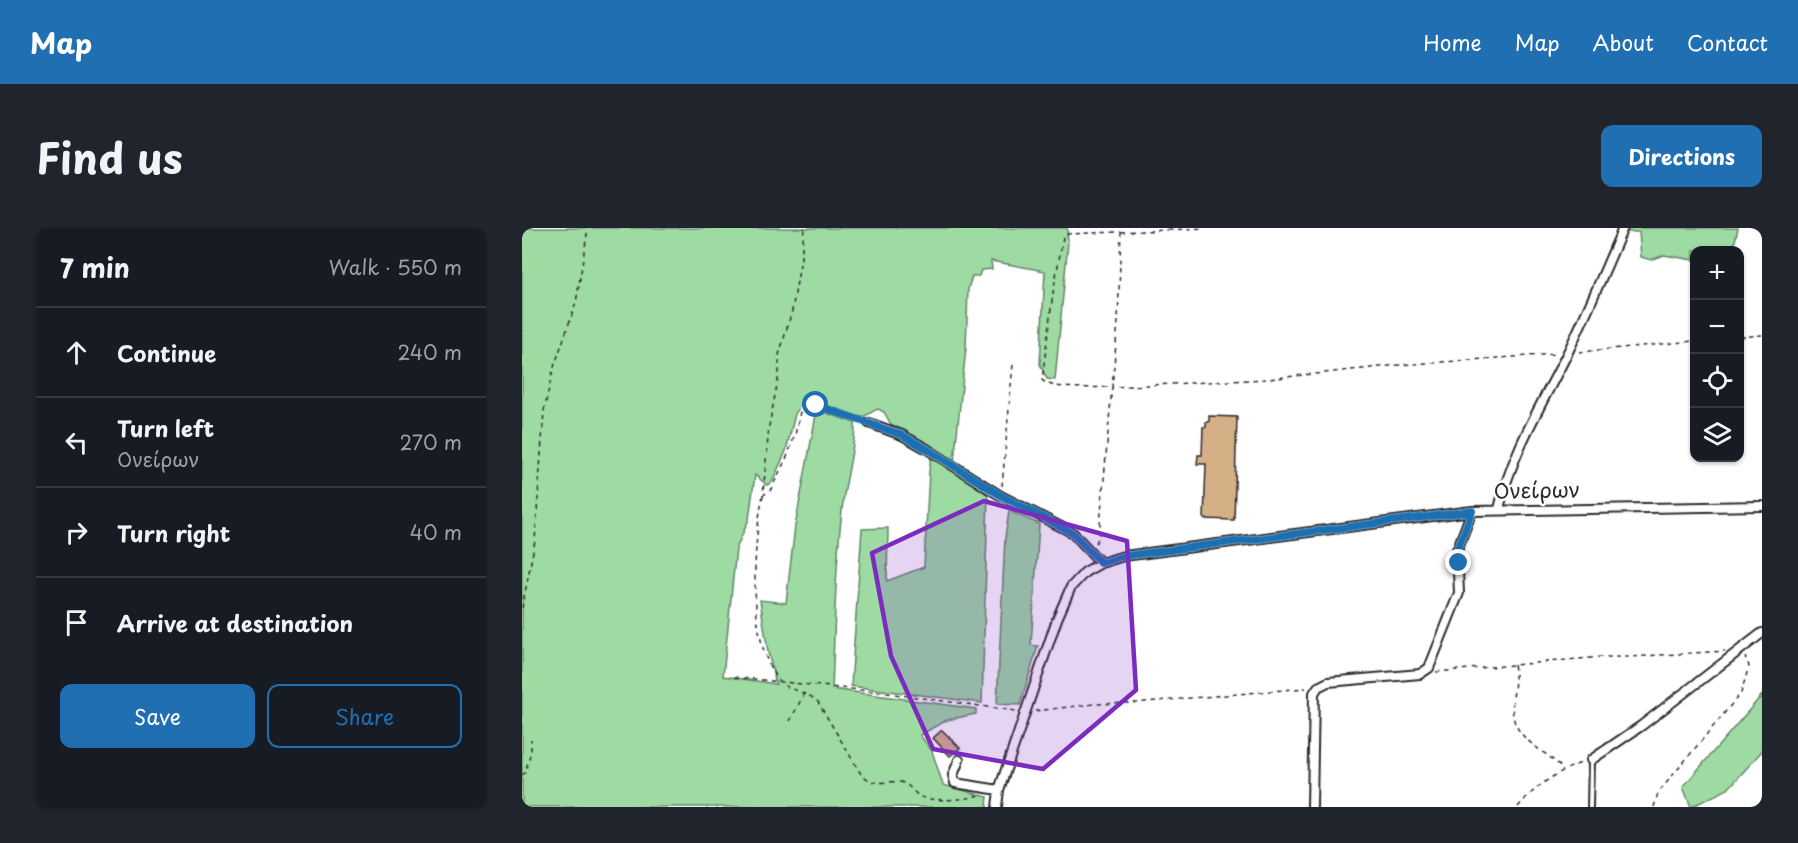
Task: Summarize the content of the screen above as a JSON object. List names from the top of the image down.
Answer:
{
  "streets": {
    "street": ["Ονείρων"]
  },
  "page": {
    "header": "Map",
    "nav": [
      "Home",
      "Map",
      "About",
      "Contact"
    ],
    "title": "Find us",
    "buttons": [
      "Directions",
      ["Save", "Share"]
    ],
    "heading": ["7 min", "Walk · 550 m"],
    "map_buttons": ["+", "−"],
    "list": [
      ["Continue", "240 m"],
      ["Turn left", "Ονείρων", "270 m"],
      ["Turn right", "40 m"],
      "Arrive at destination"
    ]
  }
}
